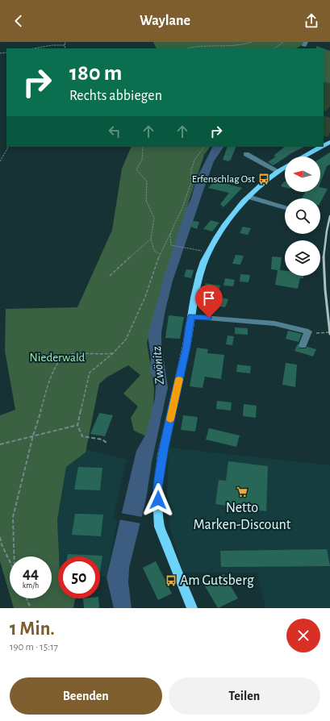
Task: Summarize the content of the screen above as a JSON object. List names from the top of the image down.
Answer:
{
  "water": ["Zwönitz"],
  "parks": ["Niederwald"],
  "places": {
    "bus stop": ["Erfenschlag Ost", "Am Gutsberg"],
    "supermarket": ["Netto Marken-Discount"]
  },
  "north": "left",
  "page": {
    "header": "Waylane",
    "turn": ["180 m", "Rechts abbiegen"],
    "speed": "44 km/h",
    "limit": "50",
    "heading": ["1 Min.", "190 m · 15:17"],
    "buttons": ["Beenden", "Teilen"]
  }
}
